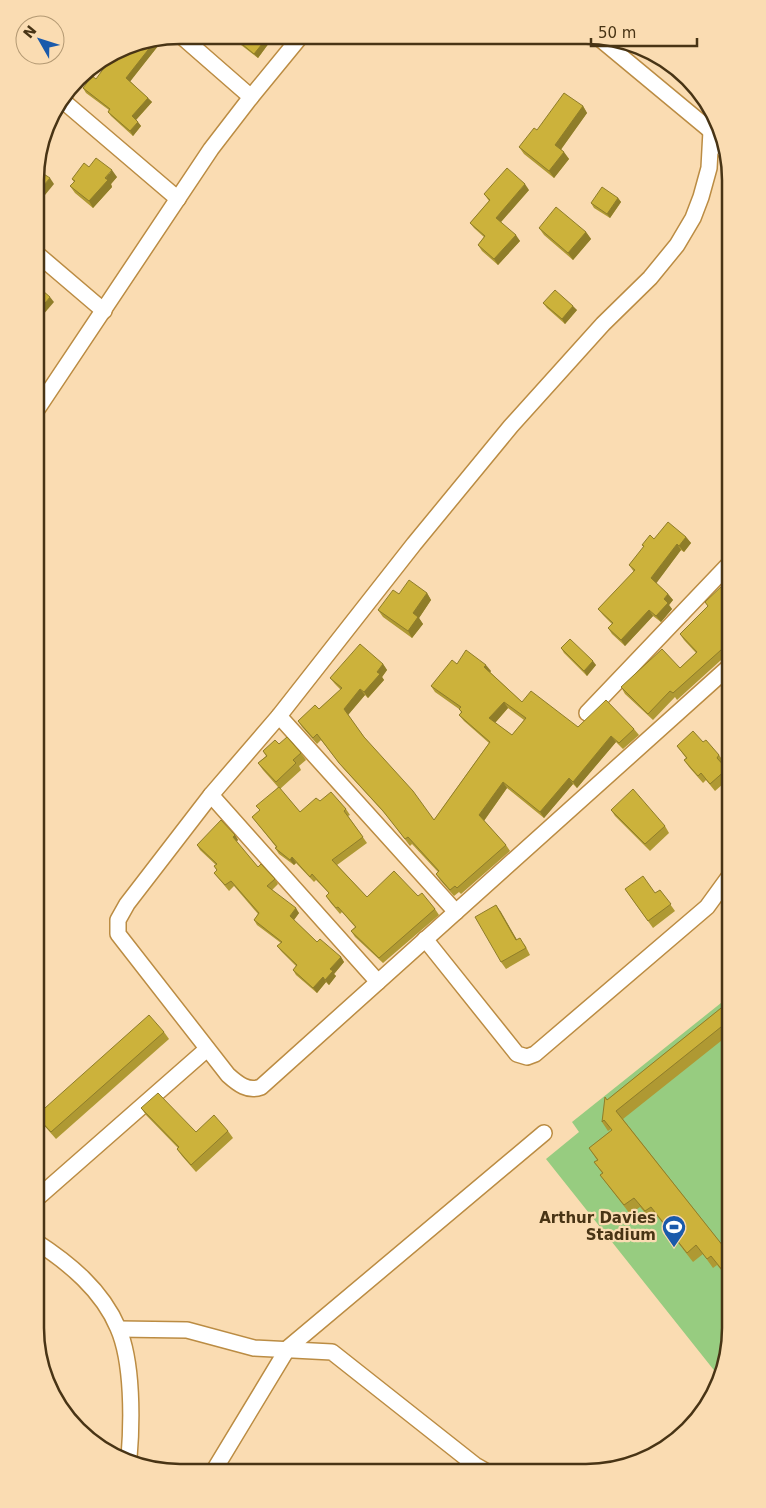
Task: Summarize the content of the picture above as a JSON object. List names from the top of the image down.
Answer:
{
  "places": {
    "sports": ["Arthur Davies Stadium"]
  },
  "scale_bar": "50 m",
  "north": "top left"
}
